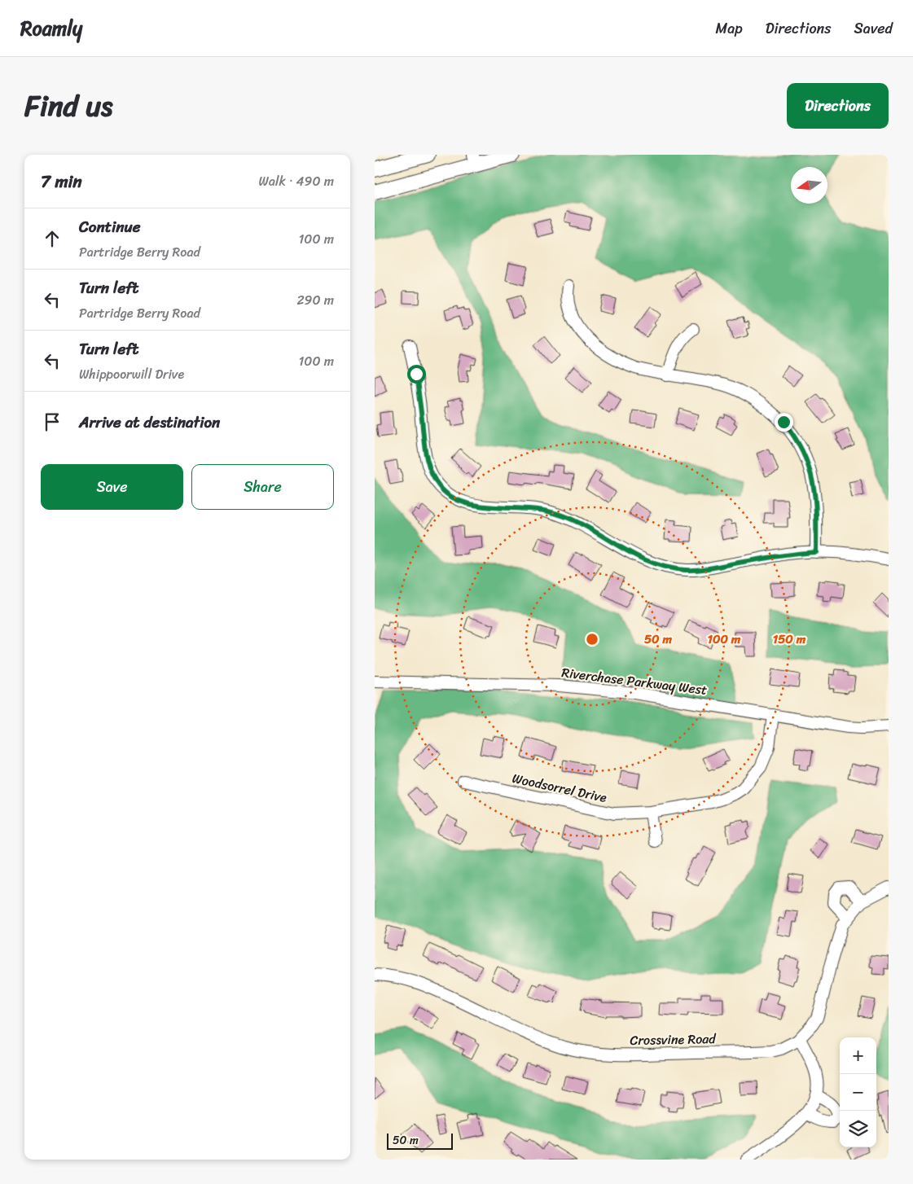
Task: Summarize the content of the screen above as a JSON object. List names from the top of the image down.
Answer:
{
  "streets": {
    "street": ["Riverchase Parkway West", "Woodsorrel Drive", "Crossvine Road"]
  },
  "crossings": [
    ["Riverchase Parkway West", "Woodsorrel Drive"]
  ],
  "scale_bar": "50 m",
  "north": "left",
  "page": {
    "header": "Roamly",
    "nav": ["Map", "Directions", "Saved"],
    "title": "Find us",
    "buttons": [
      "Directions",
      ["Save", "Share"]
    ],
    "heading": ["7 min", "Walk · 490 m"],
    "list": [
      ["Continue", "Partridge Berry Road", "100 m"],
      ["Turn left", "Partridge Berry Road", "290 m"],
      ["Turn left", "Whippoorwill Drive", "100 m"],
      "Arrive at destination"
    ],
    "map_buttons": ["+", "−"],
    "scale": "50 m"
  },
  "rings": ["50 m", "100 m", "150 m"]
}
